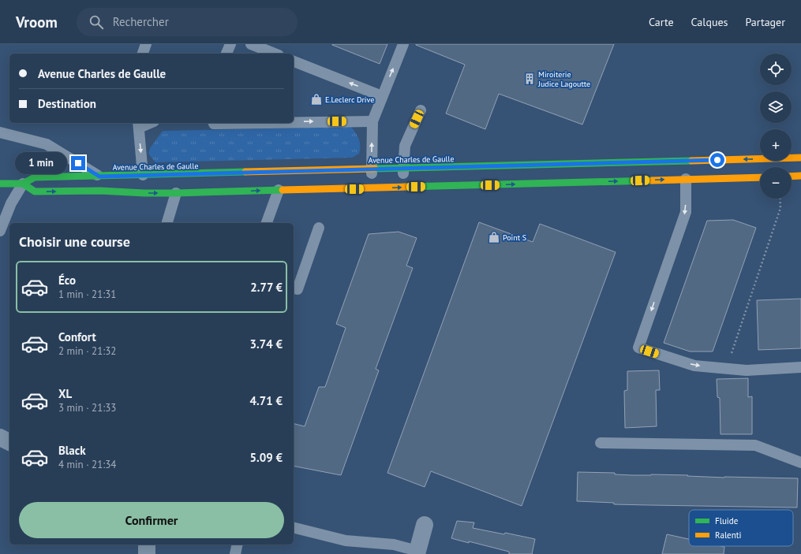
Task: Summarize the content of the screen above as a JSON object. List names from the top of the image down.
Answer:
{
  "streets": {
    "main road": ["Avenue Charles de Gaulle"]
  },
  "places": {
    "building": ["Miroiterie Judice Lagoutte"],
    "shop": ["E.Leclerc Drive", "Point S"]
  },
  "legend": ["Fluide", "Ralenti"],
  "page": {
    "header": "Vroom",
    "search": "Rechercher",
    "nav": ["Carte", "Calques", "Partager"],
    "map_buttons": ["+", "−"],
    "banner": ["Avenue Charles de Gaulle", "Destination"],
    "bubble": "1 min",
    "heading": "Choisir une course",
    "list": [
      {
        "name": "Éco",
        "note": "1 min · 21:31",
        "value": "2.77 €"
      },
      {
        "name": "Confort",
        "note": "2 min · 21:32",
        "value": "3.74 €"
      },
      {
        "name": "XL",
        "note": "3 min · 21:33",
        "value": "4.71 €"
      },
      {
        "name": "Black",
        "note": "4 min · 21:34",
        "value": "5.09 €"
      }
    ],
    "buttons": "Confirmer"
  }
}
